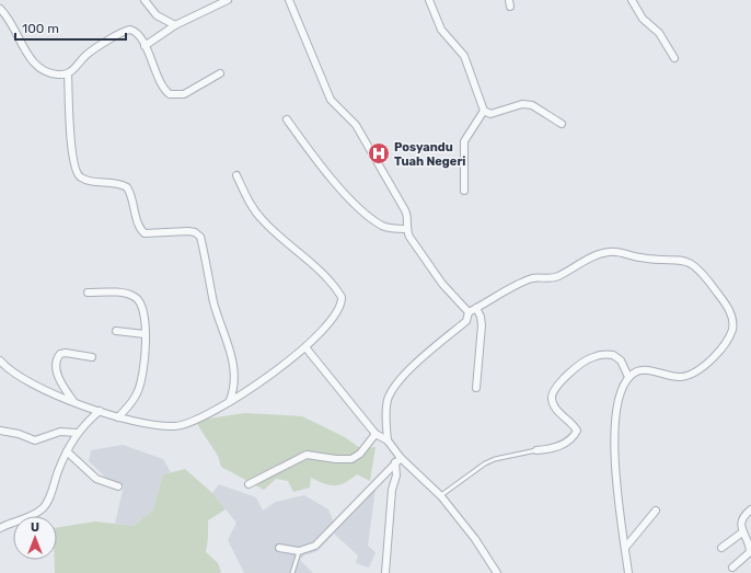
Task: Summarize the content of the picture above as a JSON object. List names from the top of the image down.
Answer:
{
  "places": {
    "hospital": ["Posyandu Tuah Negeri"]
  },
  "scale_bar": "100 m",
  "north": "top"
}
